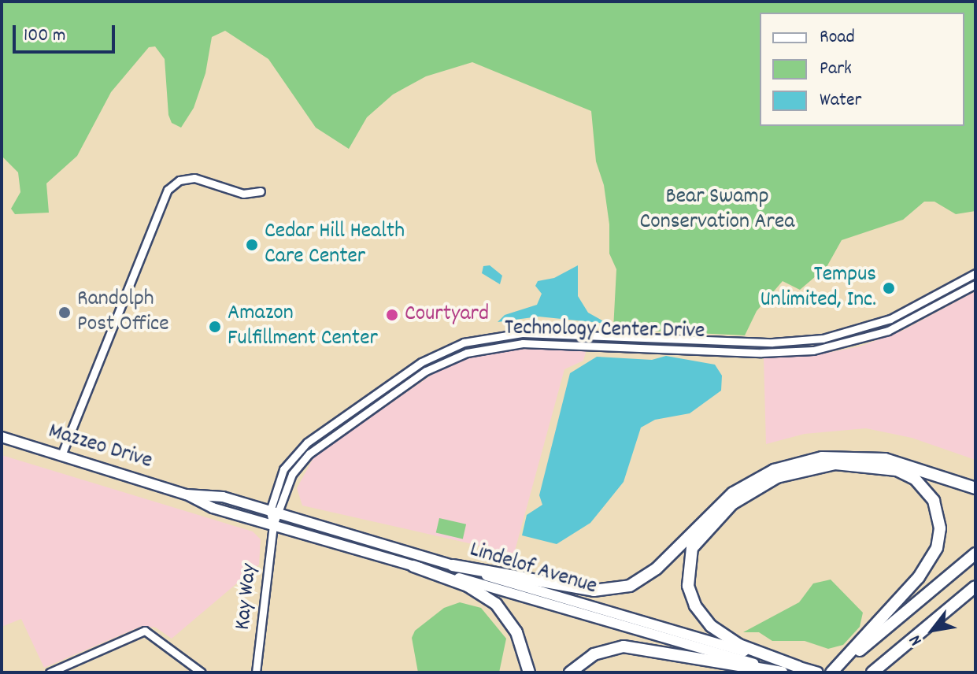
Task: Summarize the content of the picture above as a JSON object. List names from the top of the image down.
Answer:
{
  "streets": {
    "main road": ["Mazzeo Drive", "Lindelof Avenue"],
    "street": ["Technology Center Drive", "Kay Way"]
  },
  "crossings": [
    ["Technology Center Drive", "Lindelof Avenue"],
    ["Technology Center Drive", "Kay Way"],
    ["Mazzeo Drive", "Lindelof Avenue"],
    ["Lindelof Avenue", "Kay Way"]
  ],
  "parks": ["Bear Swamp Conservation Area"],
  "places": [
    "Cedar Hill Health Care Center",
    "Tempus Unlimited, Inc.",
    "Randolph Post Office",
    "Courtyard",
    "Amazon Fulfillment Center"
  ],
  "legend": ["Road", "Park", "Water"],
  "scale_bar": "100 m",
  "north": "bottom left"
}
